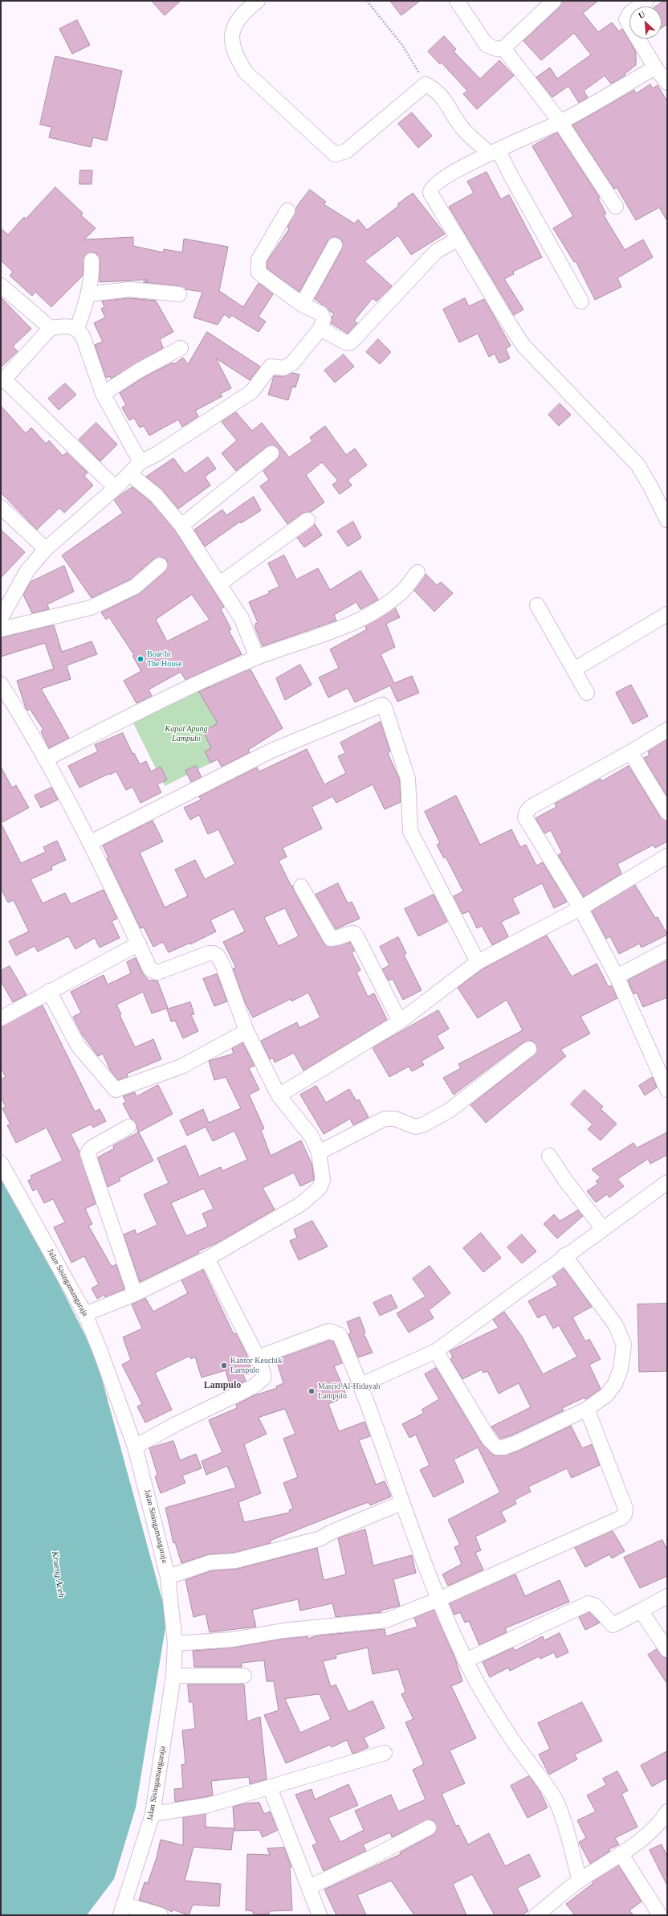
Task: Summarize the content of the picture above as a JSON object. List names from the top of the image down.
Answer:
{
  "streets": {
    "street": ["Jalan Sisingamangaraja"]
  },
  "districts": ["Lampulo"],
  "water": ["Krueng Aceh"],
  "parks": ["Kapal Apung Lampulo"],
  "places": ["Boat In The House", "Kantor Keuchik Lampulo", "Masjid Al-Hidayah Lampulo"],
  "north": "top left"
}
